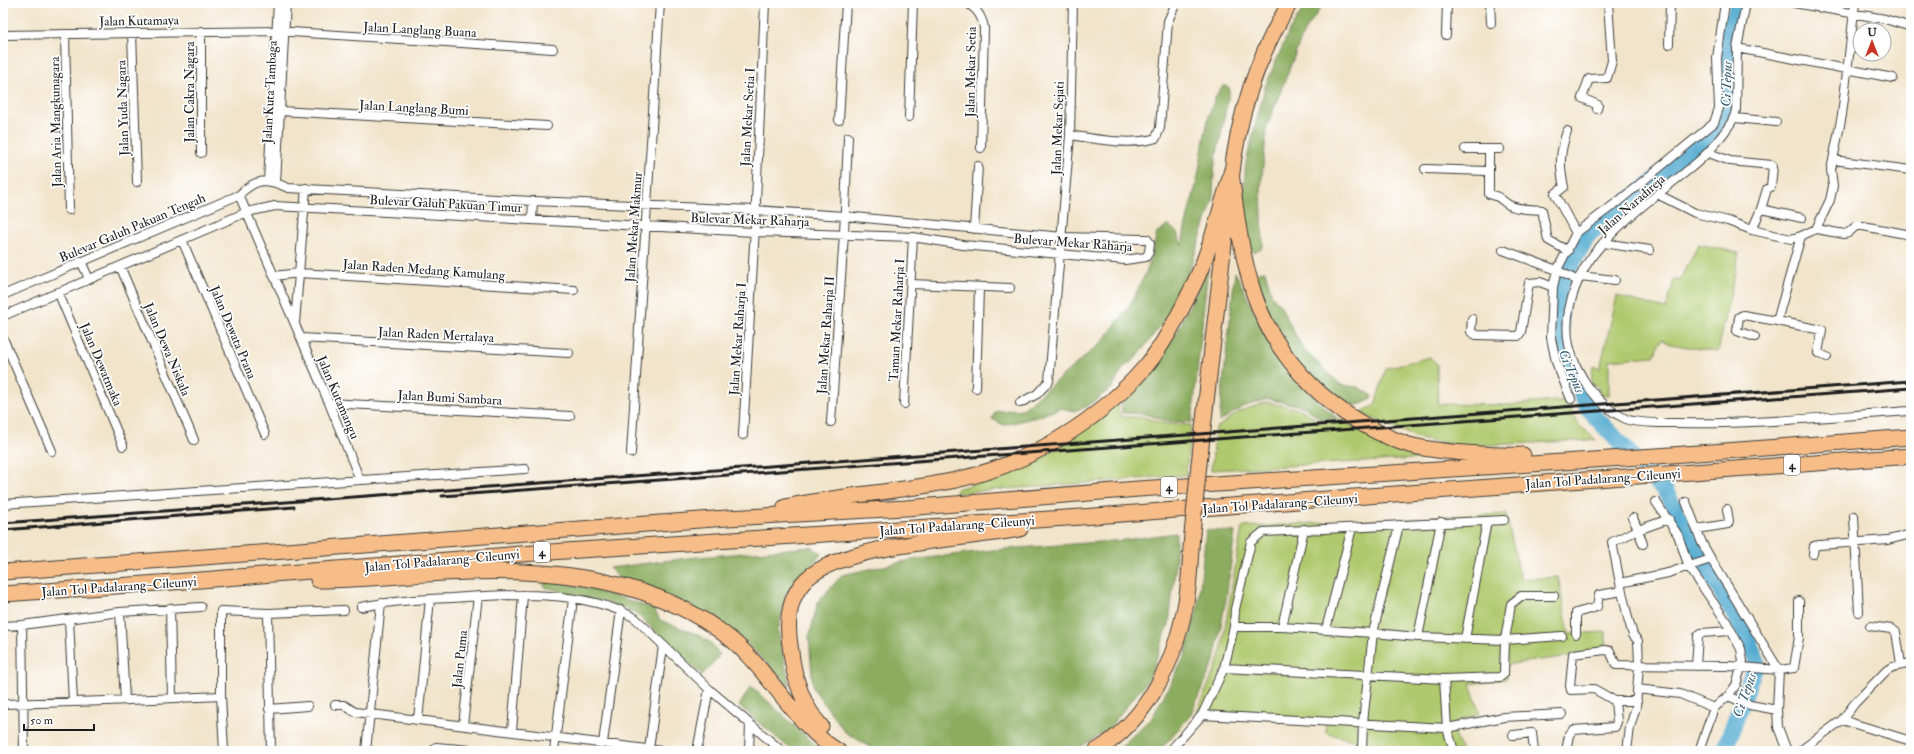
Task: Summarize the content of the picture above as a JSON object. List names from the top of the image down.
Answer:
{
  "streets": {
    "highway": ["4", "Jalan Tol Padalarang–Cileunyi"],
    "street": [
      "Jalan Kutamaya",
      "Jalan Langlang Buana",
      "Jalan Mekar Setia",
      "Jalan Cakra Nagara",
      "Jalan Kuta Tambaga",
      "Jalan Langlang Bumi",
      "Jalan Yuda Nagara",
      "Jalan Mekar Setia I",
      "Jalan Aria Mangkunagara",
      "Jalan Mekar Sejati",
      "Bulevar Galuh Pakuan Timur",
      "Jalan Naradireja",
      "Bulevar Mekar Raharja",
      "Bulevar Galuh Pakuan Tengah",
      "Jalan Mekar Makmur",
      "Jalan Raden Medang Kamulang",
      "Taman Mekar Raharja I",
      "Jalan Dewata Prana",
      "Jalan Raden Mertalaya",
      "Jalan Mekar Raharja II",
      "Jalan Mekar Raharja I",
      "Jalan Dewa Niskala",
      "Jalan Dewatmaka",
      "Jalan Kutamangu",
      "Jalan Bumi Sambara",
      "Jalan Puma"
    ]
  },
  "crossings": [
    ["Jalan Kutamaya", "Jalan Langlang Buana"],
    ["Jalan Kutamaya", "Jalan Cakra Nagara"],
    ["Jalan Kutamaya", "Jalan Kuta Tambaga"],
    ["Jalan Kutamaya", "Jalan Yuda Nagara"],
    ["Jalan Kutamaya", "Jalan Aria Mangkunagara"],
    ["Jalan Langlang Buana", "Jalan Kuta Tambaga"],
    ["Jalan Kuta Tambaga", "Jalan Langlang Bumi"],
    ["Jalan Kuta Tambaga", "Bulevar Galuh Pakuan Timur"],
    ["Jalan Kuta Tambaga", "Bulevar Galuh Pakuan Tengah"],
    ["Jalan Mekar Setia I", "Bulevar Mekar Raharja"],
    ["Jalan Mekar Setia I", "Jalan Mekar Raharja I"],
    ["Jalan Mekar Sejati", "Bulevar Mekar Raharja"],
    ["Bulevar Galuh Pakuan Timur", "Bulevar Mekar Raharja"],
    ["Bulevar Galuh Pakuan Timur", "Bulevar Galuh Pakuan Tengah"],
    ["Bulevar Galuh Pakuan Timur", "Jalan Mekar Makmur"],
    ["Bulevar Galuh Pakuan Timur", "Jalan Kutamangu"],
    ["Bulevar Mekar Raharja", "Jalan Mekar Makmur"],
    ["Bulevar Mekar Raharja", "Taman Mekar Raharja I"],
    ["Bulevar Mekar Raharja", "Jalan Mekar Raharja II"],
    ["Bulevar Mekar Raharja", "Jalan Mekar Raharja I"],
    ["Bulevar Galuh Pakuan Tengah", "Jalan Kutamangu"],
    ["Jalan Raden Medang Kamulang", "Jalan Kutamangu"],
    ["Jalan Raden Mertalaya", "Jalan Kutamangu"],
    ["Jalan Kutamangu", "Jalan Bumi Sambara"]
  ],
  "water": ["Ci Tepus"],
  "scale_bar": "50 m",
  "north": "top"
}
